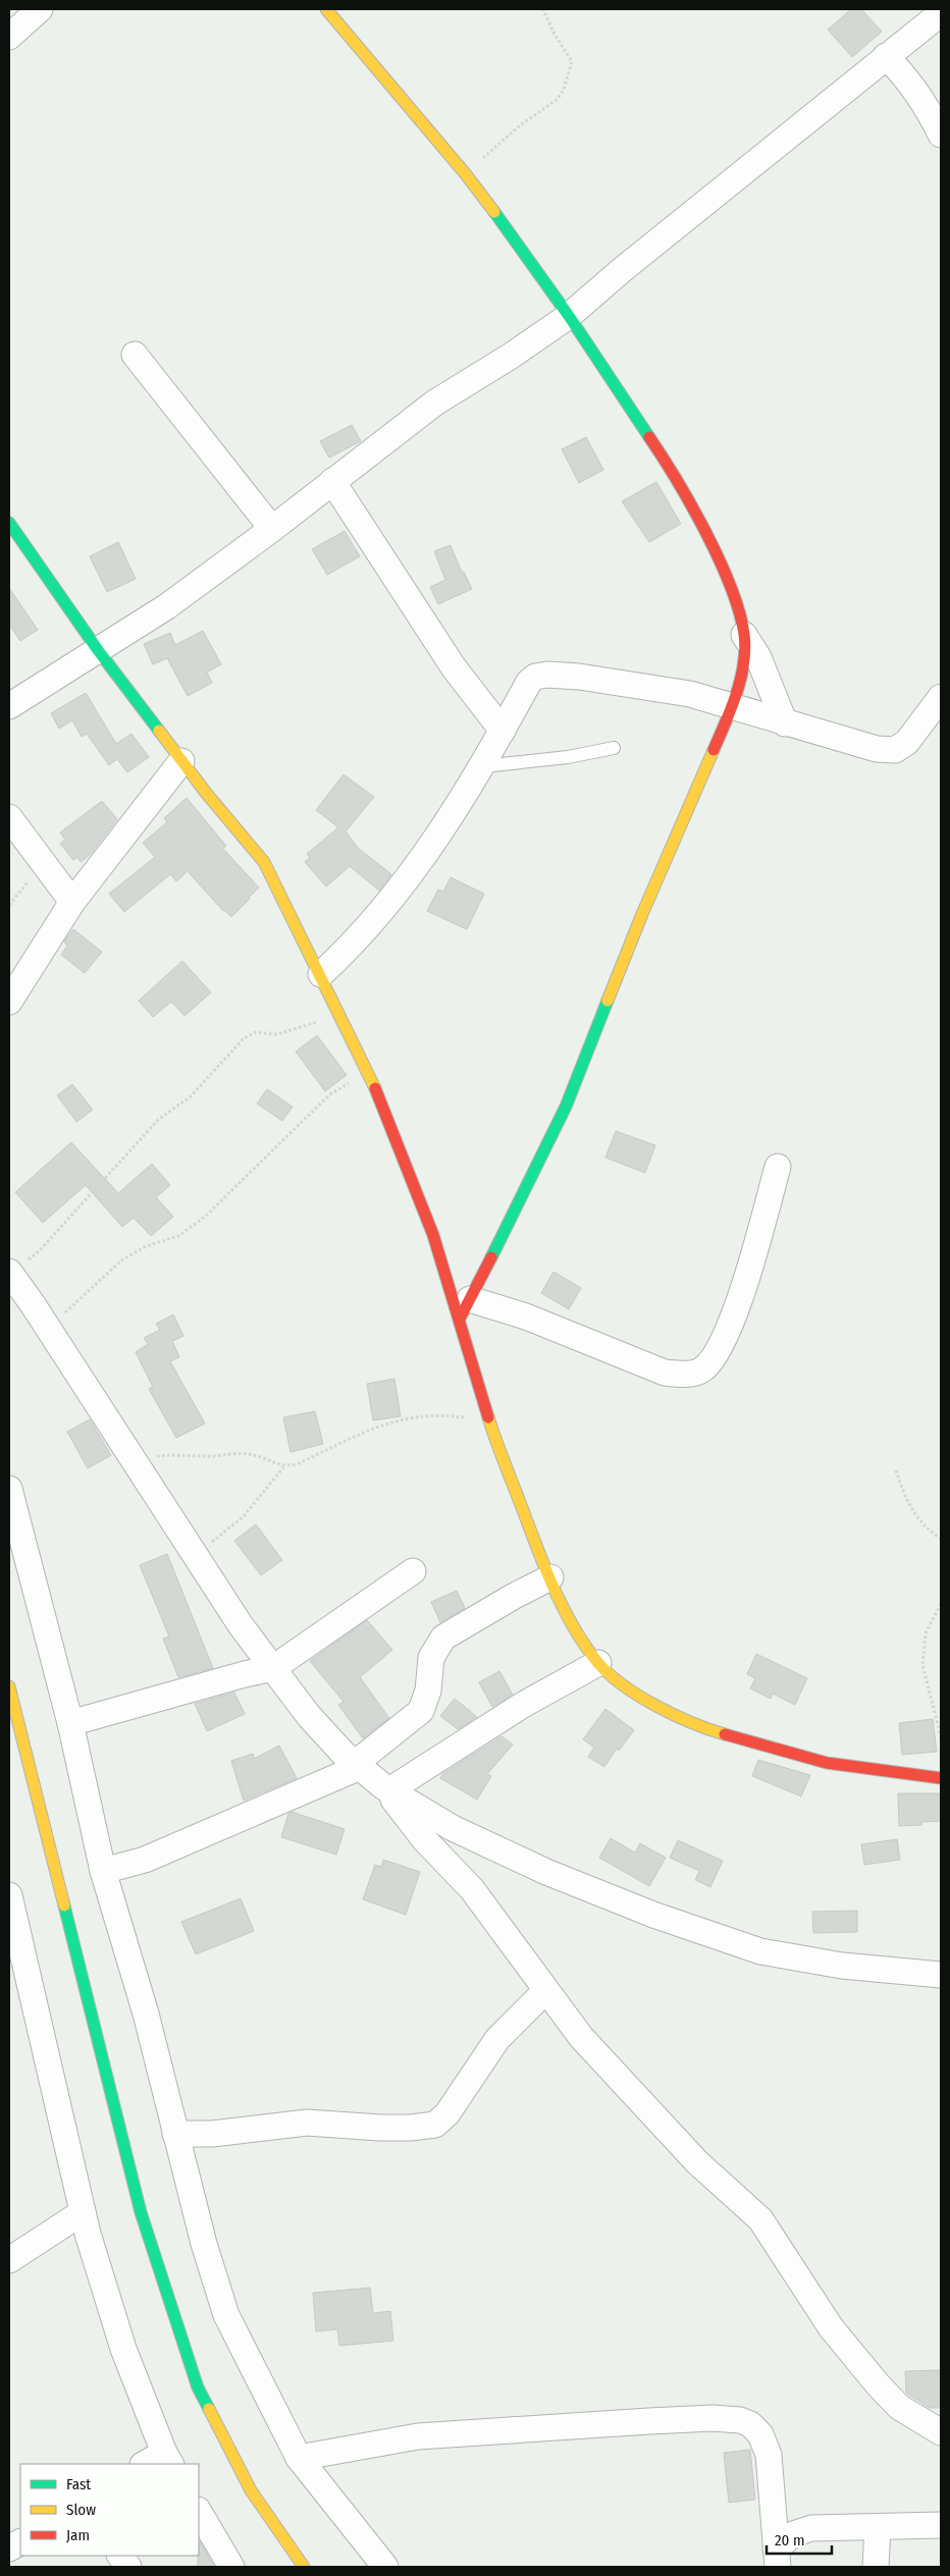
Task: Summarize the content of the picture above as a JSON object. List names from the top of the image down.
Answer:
{
  "legend": ["Fast", "Slow", "Jam"],
  "scale_bar": "20 m"
}
